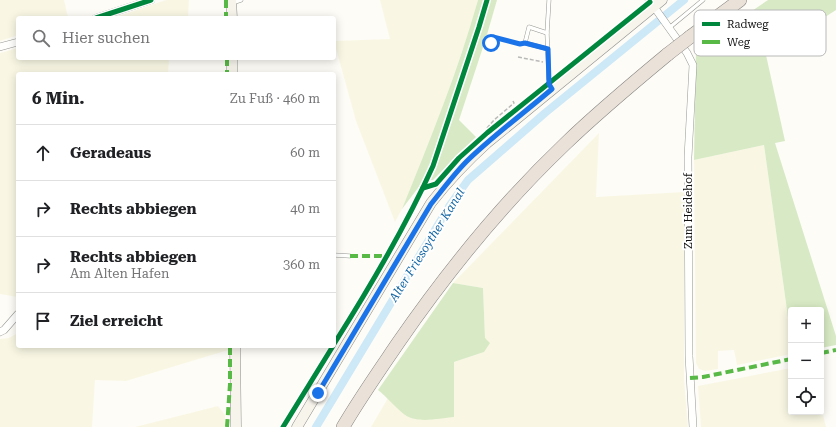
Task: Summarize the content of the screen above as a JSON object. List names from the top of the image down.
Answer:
{
  "streets": {
    "street": ["Zum Heidehof"]
  },
  "water": ["Alter Friesoyther Kanal"],
  "legend": ["Radweg", "Weg"],
  "page": {
    "search": "Hier suchen",
    "heading": ["6 Min.", "Zu Fuß · 460 m"],
    "list": [
      ["Geradeaus", "60 m"],
      ["Rechts abbiegen", "40 m"],
      ["Rechts abbiegen", "Am Alten Hafen", "360 m"],
      "Ziel erreicht"
    ],
    "map_buttons": ["+", "−"]
  }
}
